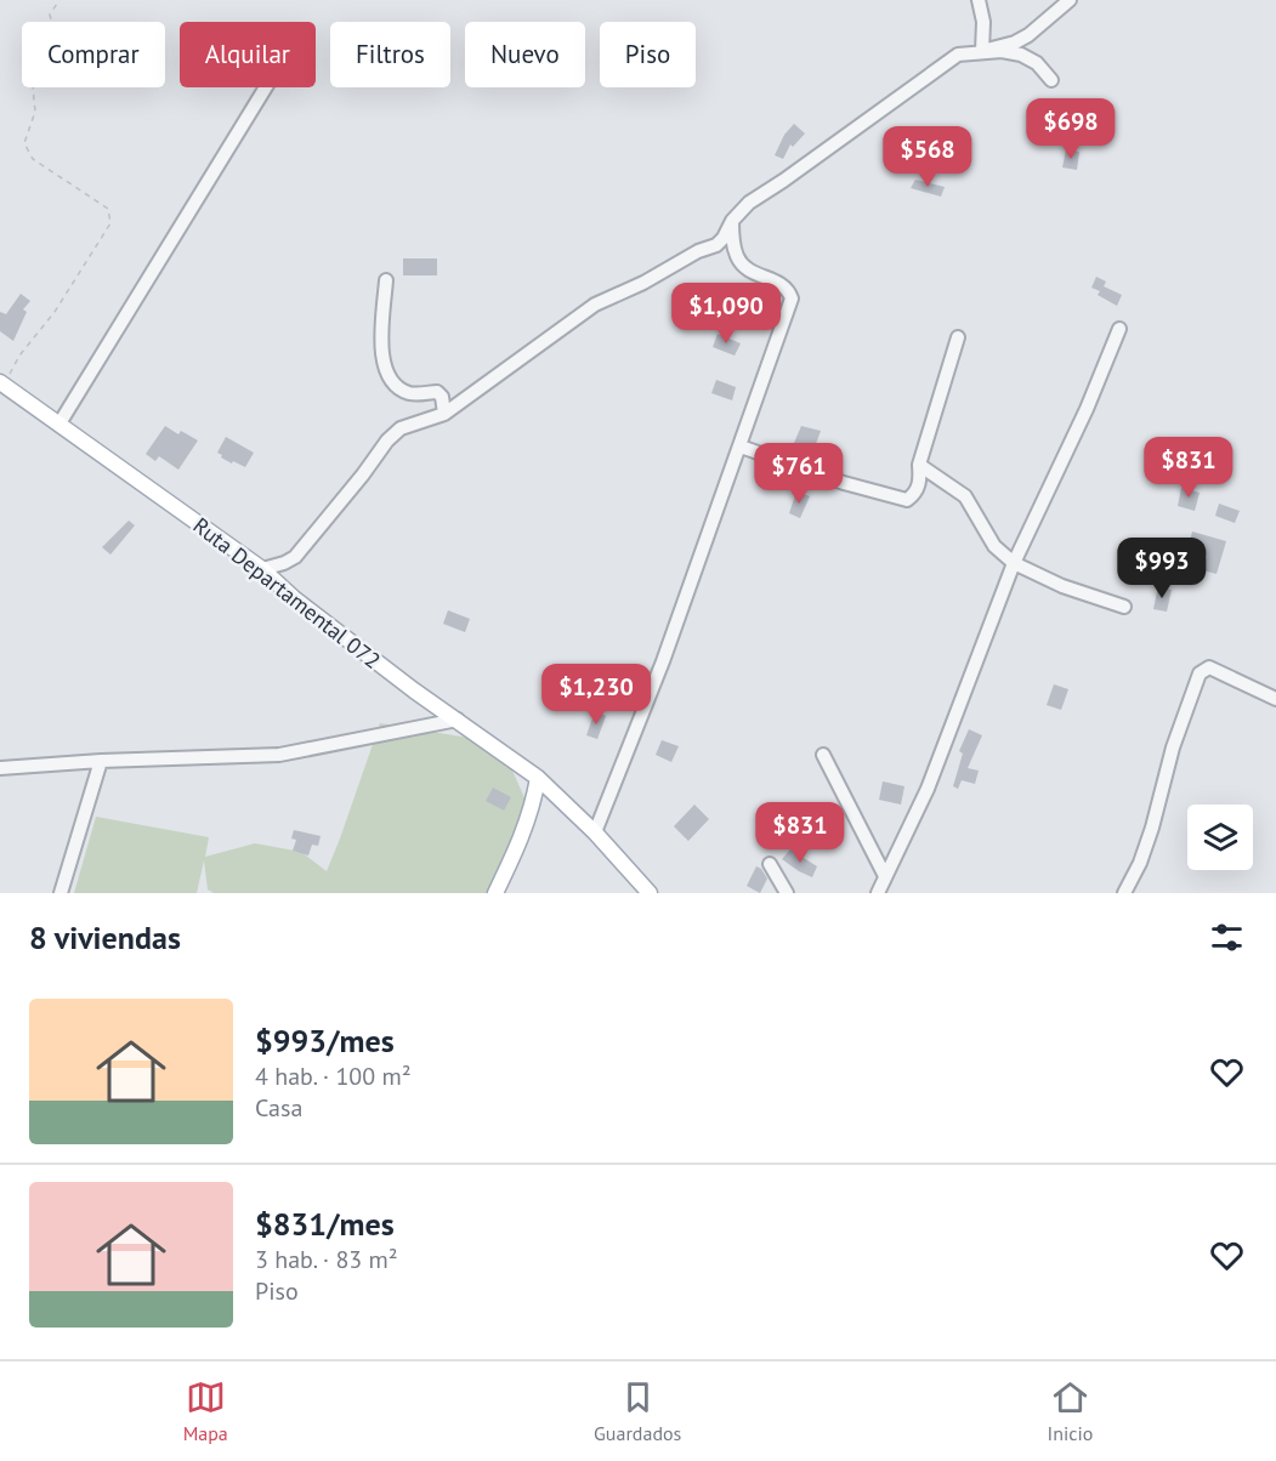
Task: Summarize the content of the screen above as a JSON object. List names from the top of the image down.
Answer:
{
  "streets": {
    "main road": ["Ruta Departamental 072"]
  },
  "page": {
    "chip": [
      "Comprar",
      "Alquilar",
      "Filtros",
      "Nuevo",
      "Piso"
    ],
    "price": [
      "$698",
      "$568",
      "$1,090",
      "$831",
      "$761",
      "$993",
      "$1,230",
      "$831"
    ],
    "heading": "8 viviendas",
    "list": [
      {
        "name": "$993/mes",
        "note": "4 hab. · 100 m² · Casa"
      },
      {
        "name": "$831/mes",
        "note": "3 hab. · 83 m² · Piso"
      }
    ],
    "tabs": ["Mapa", "Guardados", "Inicio"]
  }
}
